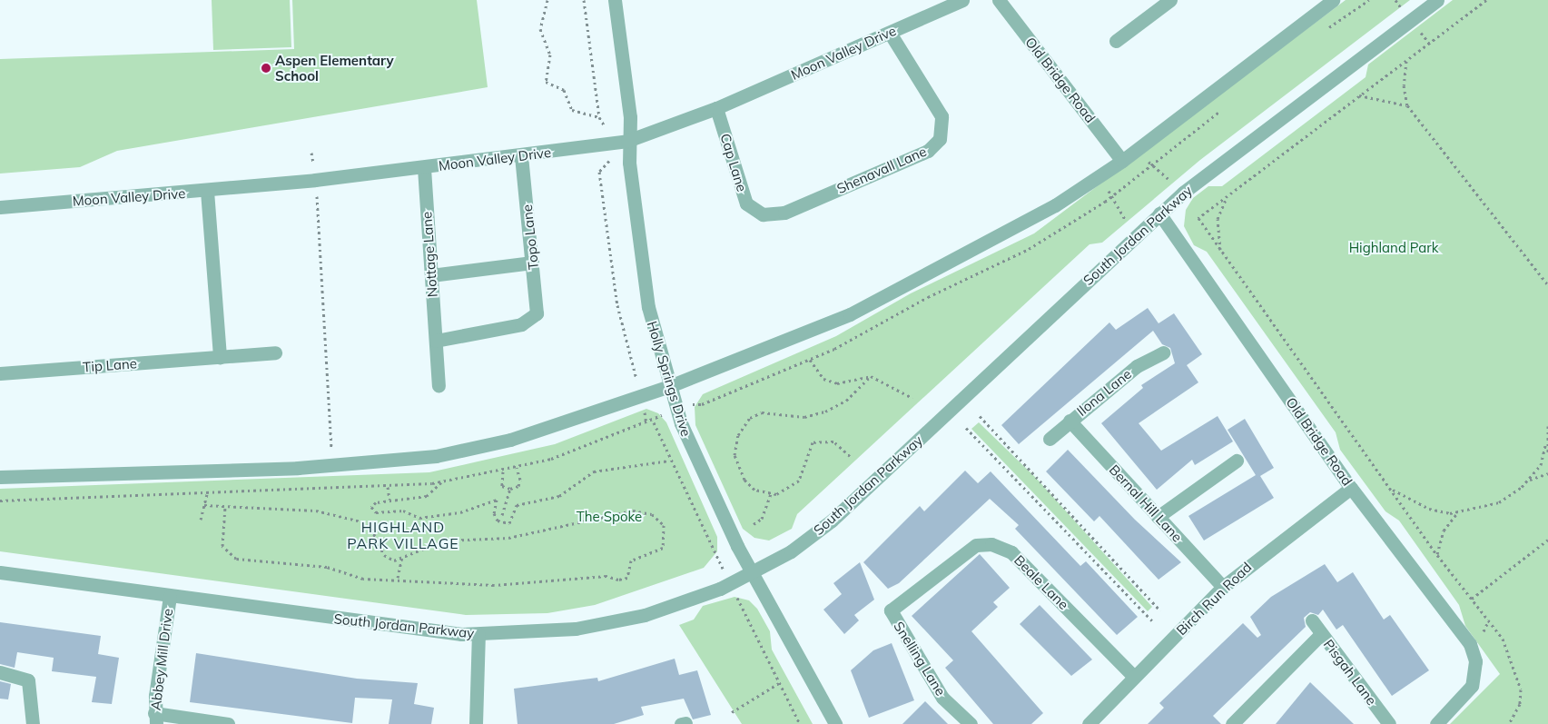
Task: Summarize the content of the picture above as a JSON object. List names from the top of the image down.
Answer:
{
  "streets": {
    "street": [
      "Moon Valley Drive",
      "Old Bridge Road",
      "Cap Lane",
      "Shenavall Lane",
      "South Jordan Parkway",
      "Topo Lane",
      "Nottage Lane",
      "Tip Lane",
      "Holly Springs Drive",
      "Ilona Lane",
      "Bernal Hill Lane",
      "Beale Lane",
      "Birch Run Road",
      "Snelling Lane",
      "Abbey Mill Drive",
      "Pisgah Lane"
    ]
  },
  "crossings": [
    ["Moon Valley Drive", "Cap Lane"],
    ["Moon Valley Drive", "Shenavall Lane"],
    ["Moon Valley Drive", "Topo Lane"],
    ["Moon Valley Drive", "Nottage Lane"],
    ["Moon Valley Drive", "Holly Springs Drive"],
    ["Old Bridge Road", "South Jordan Parkway"],
    ["Old Bridge Road", "Birch Run Road"],
    ["Cap Lane", "Shenavall Lane"],
    ["South Jordan Parkway", "Holly Springs Drive"],
    ["South Jordan Parkway", "Abbey Mill Drive"],
    ["Topo Lane", "Nottage Lane"],
    ["Ilona Lane", "Bernal Hill Lane"],
    ["Bernal Hill Lane", "Birch Run Road"],
    ["Beale Lane", "Birch Run Road"],
    ["Beale Lane", "Snelling Lane"]
  ],
  "districts": ["HIGHLAND PARK VILLAGE"],
  "parks": ["Highland Park", "The Spoke"],
  "places": ["Aspen Elementary School"]
}
